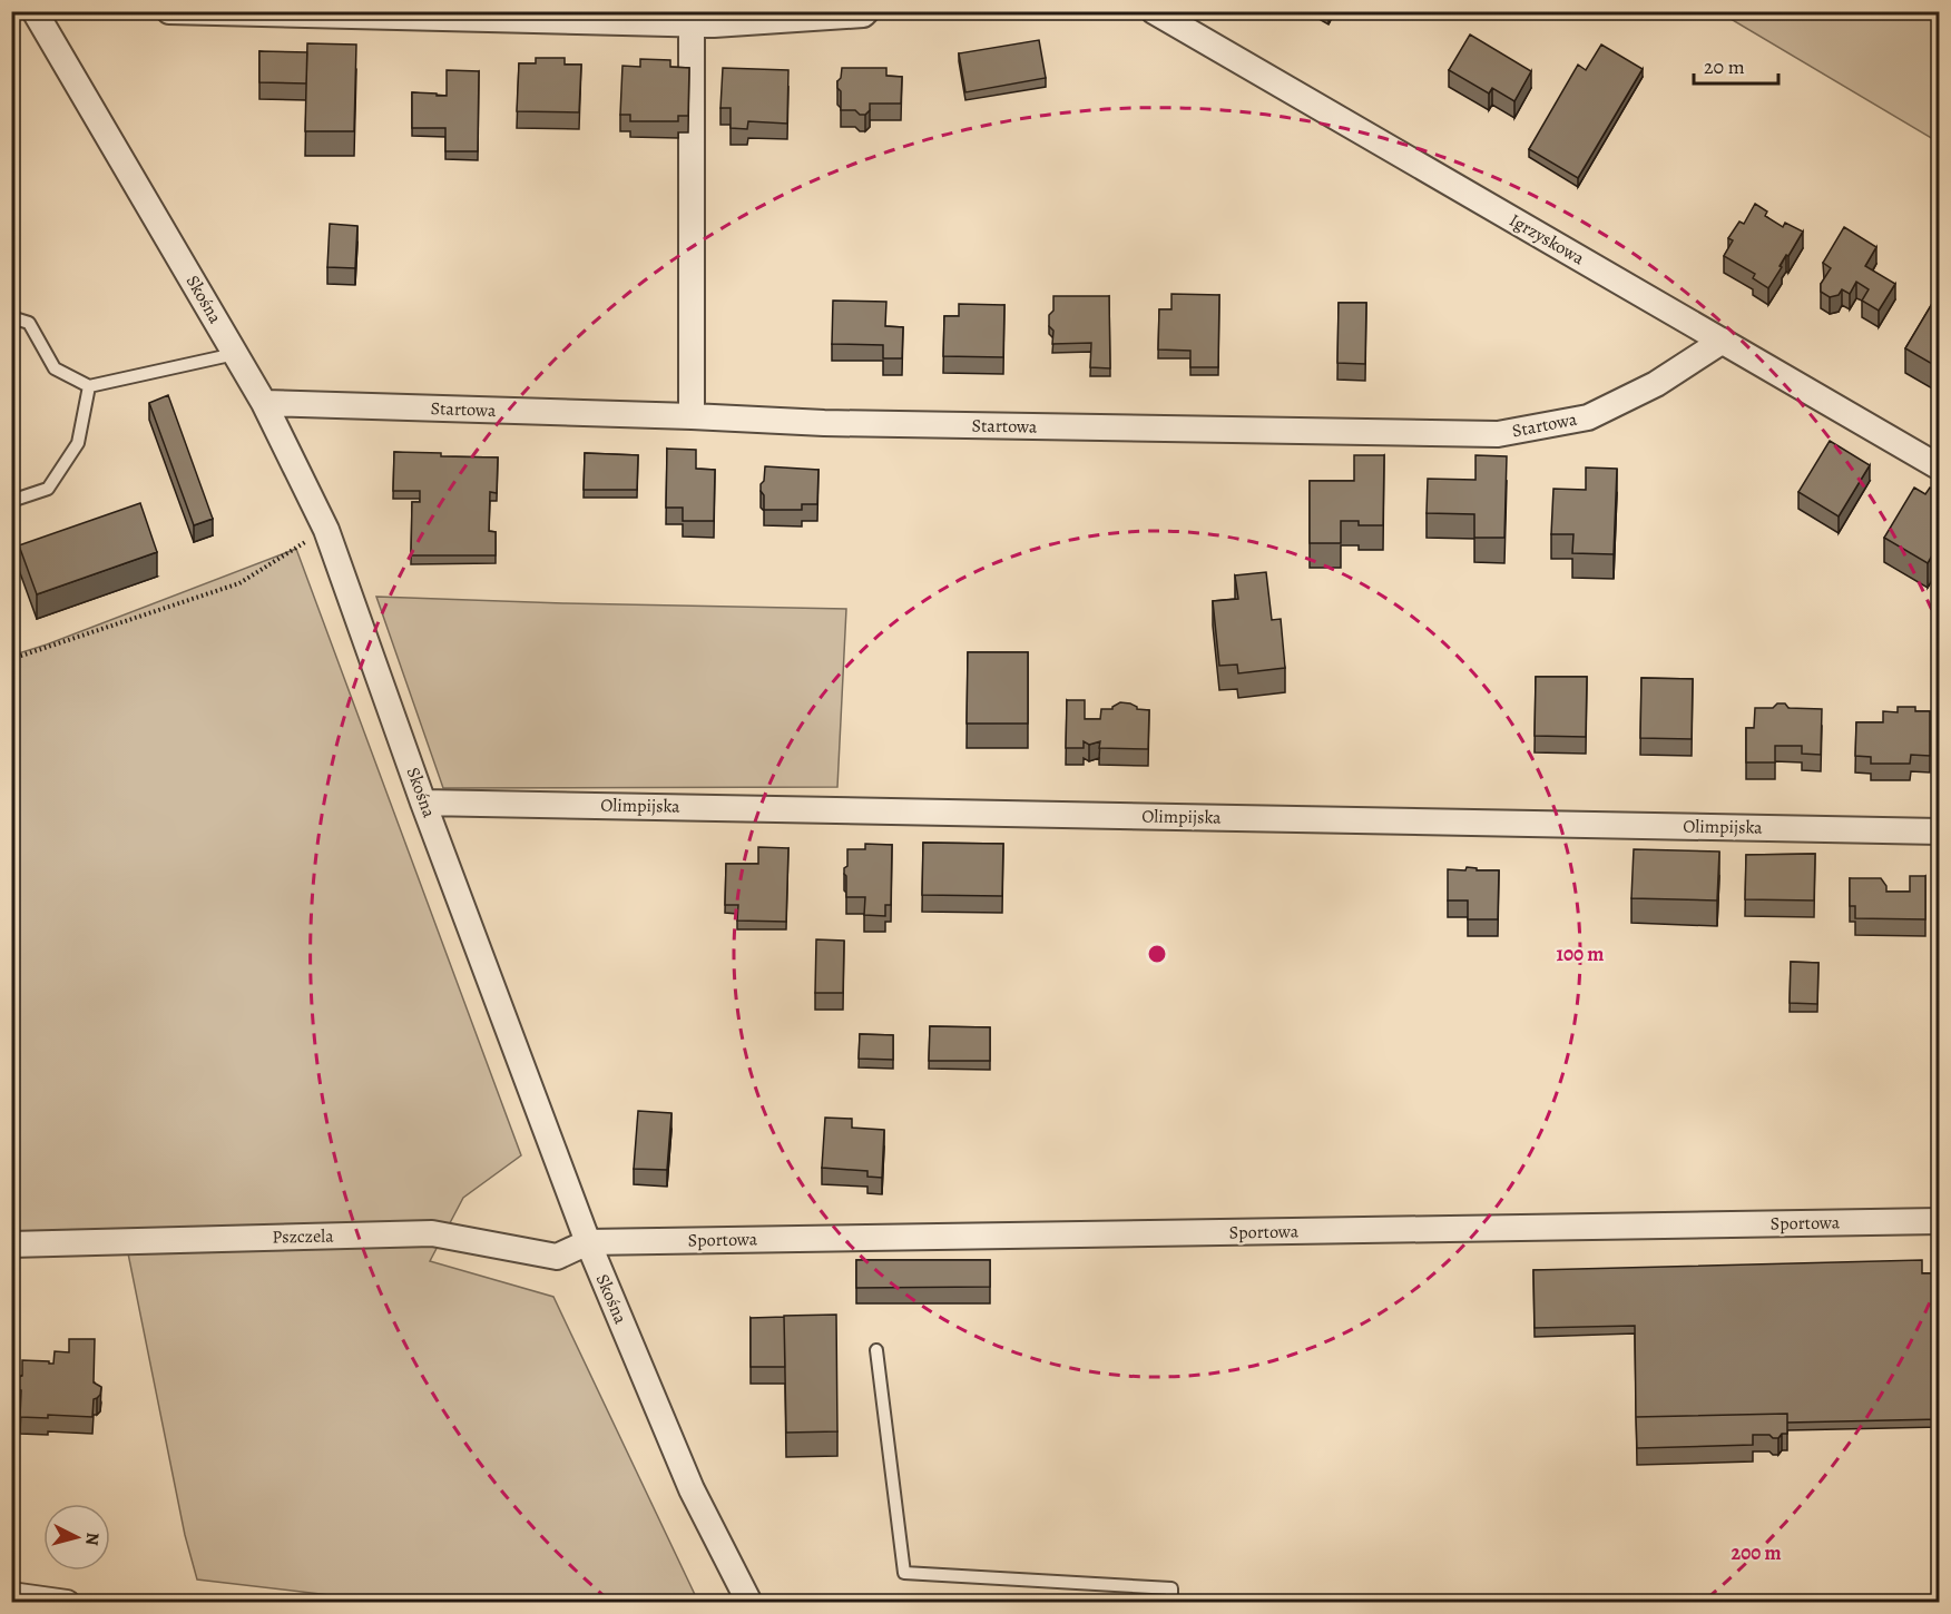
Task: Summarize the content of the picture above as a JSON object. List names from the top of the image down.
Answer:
{
  "streets": {
    "street": [
      "Igrzyskowa",
      "Skośna",
      "Startowa",
      "Olimpijska",
      "Sportowa",
      "Pszczela"
    ]
  },
  "crossings": [
    ["Igrzyskowa", "Startowa"],
    ["Skośna", "Startowa"],
    ["Skośna", "Olimpijska"],
    ["Skośna", "Sportowa"],
    ["Skośna", "Pszczela"],
    ["Sportowa", "Pszczela"]
  ],
  "scale_bar": "20 m",
  "north": "right",
  "rings": ["100 m", "200 m"]
}
